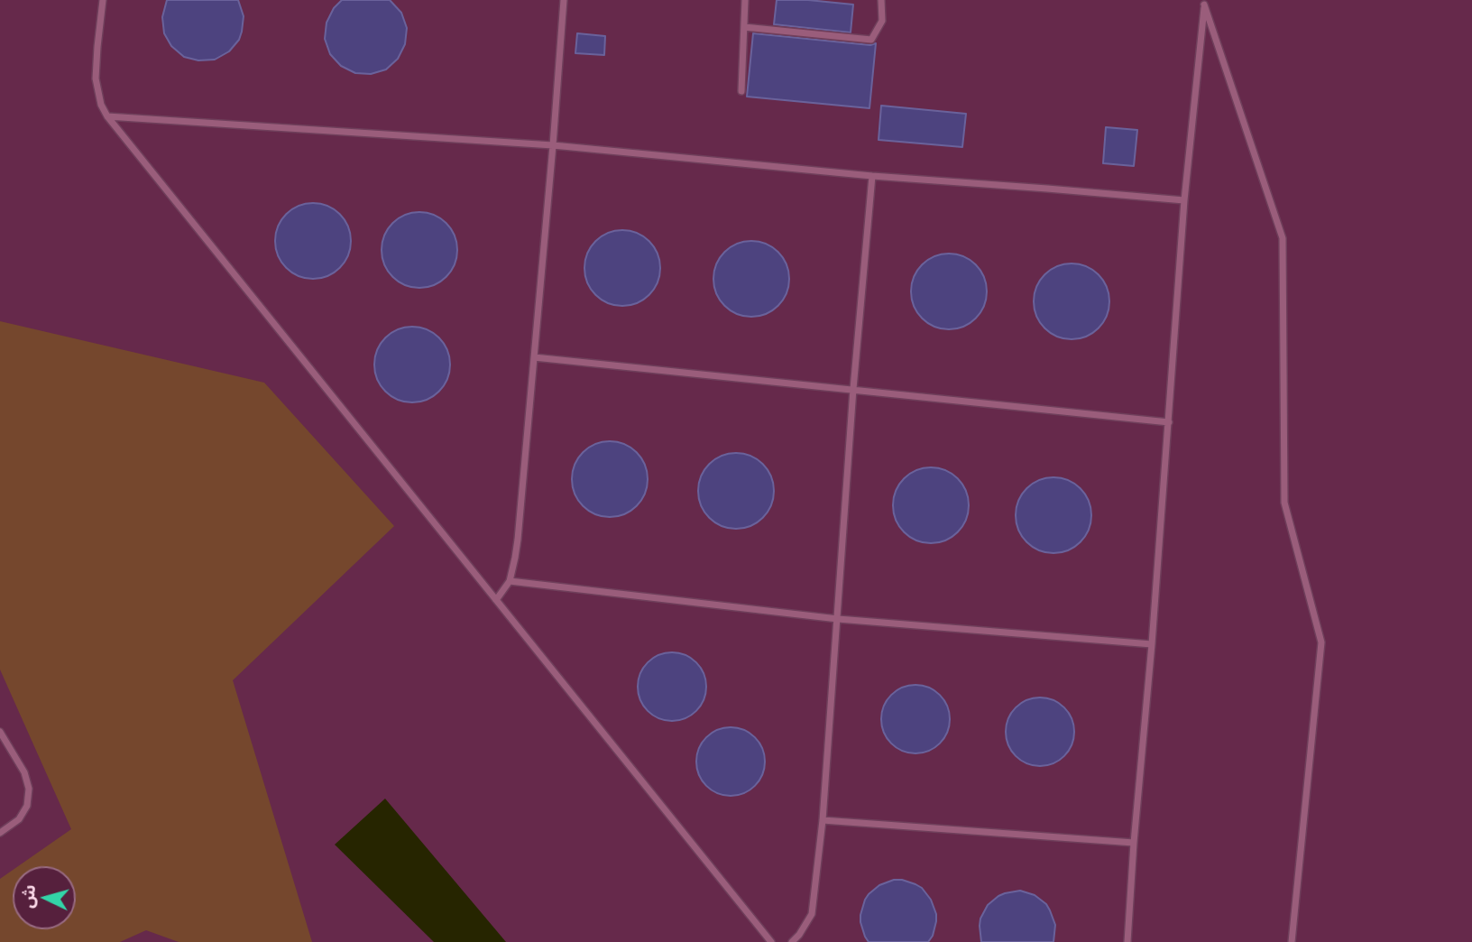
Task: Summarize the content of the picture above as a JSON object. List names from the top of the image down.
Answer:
{
  "north": "left"
}
